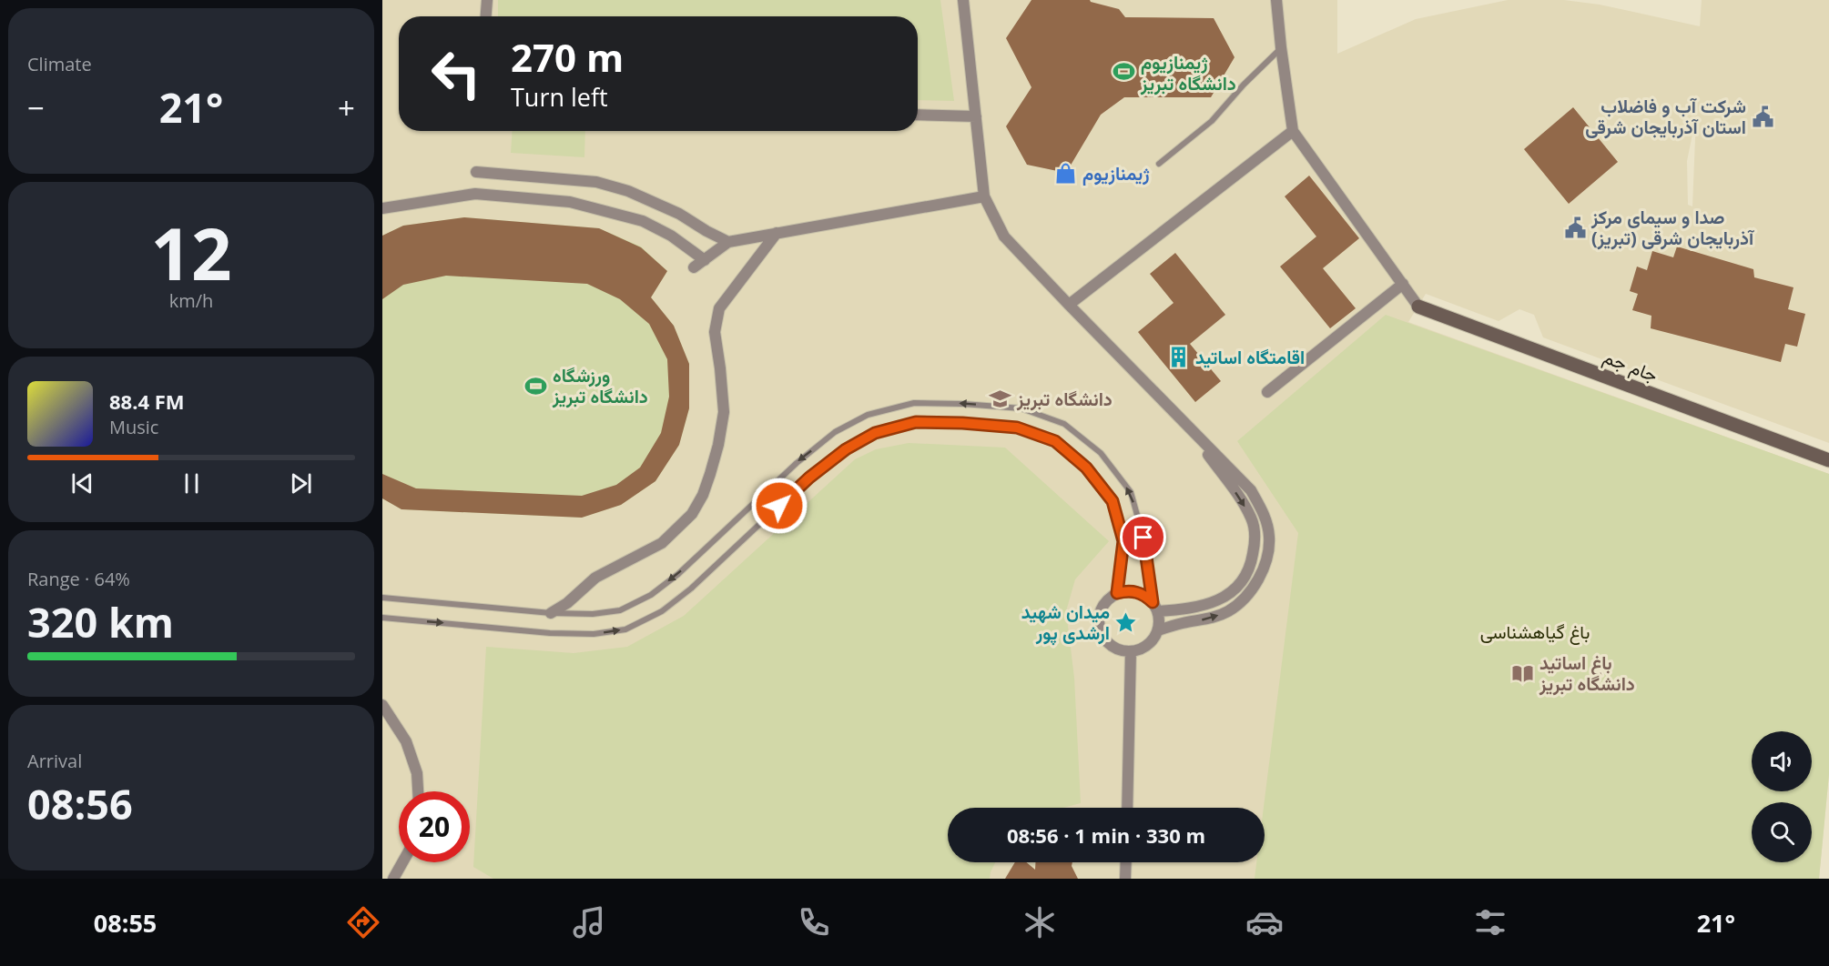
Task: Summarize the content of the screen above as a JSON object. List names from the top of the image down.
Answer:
{
  "streets": {
    "street": ["جام جم"]
  },
  "parks": ["باغ گیاهشناسی"],
  "places": {
    "sports": ["ژیمنازیوم دانشگاه تبریز", "ورزشگاه دانشگاه تبریز"],
    "public building": ["شرکت آب و فاضلاب استان آذربایجان شرقی", "صدا و سیمای مرکز آذربایجان شرقی (تبریز)"],
    "shop": ["ژیمنازیوم"],
    "building": ["اقامتگاه اساتید"],
    "school or university": ["دانشگاه تبریز"],
    "place": ["میدان شهید ارشدی پور"],
    "library": ["باغ اساتید دانشگاه تبریز"]
  },
  "page": {
    "tile": [
      "Climate",
      ["12", "km/h"],
      ["Range · 64%", "320 km"],
      ["Arrival", "08:56"]
    ],
    "turn": ["270 m", "Turn left"],
    "heat": ["−", "21°", "+"],
    "song": ["88.4 FM", "Music"],
    "limit": "20",
    "trip": "08:56 · 1 min · 330 m",
    "tabs": ["08:55", "21°"]
  }
}
